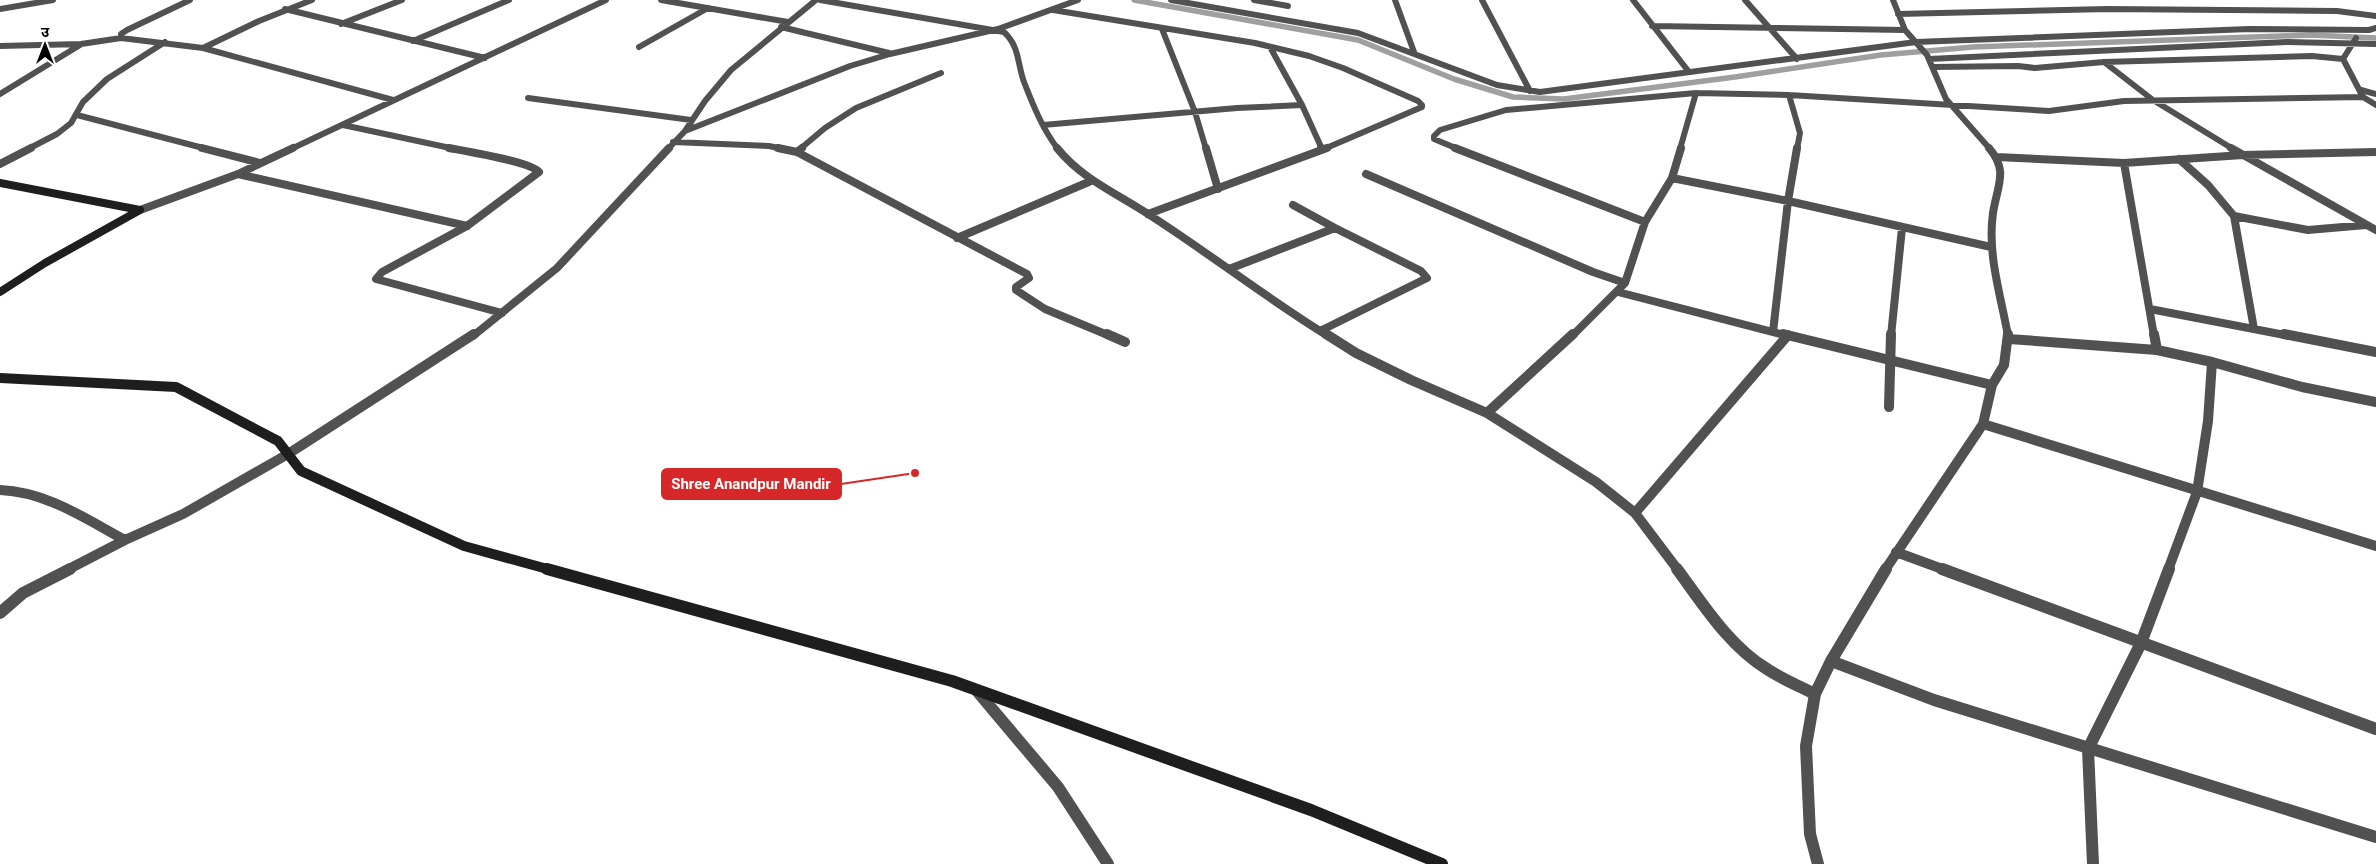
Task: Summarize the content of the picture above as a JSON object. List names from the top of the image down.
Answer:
{
  "places": ["Shree Anandpur Mandir"],
  "north": "top"
}
